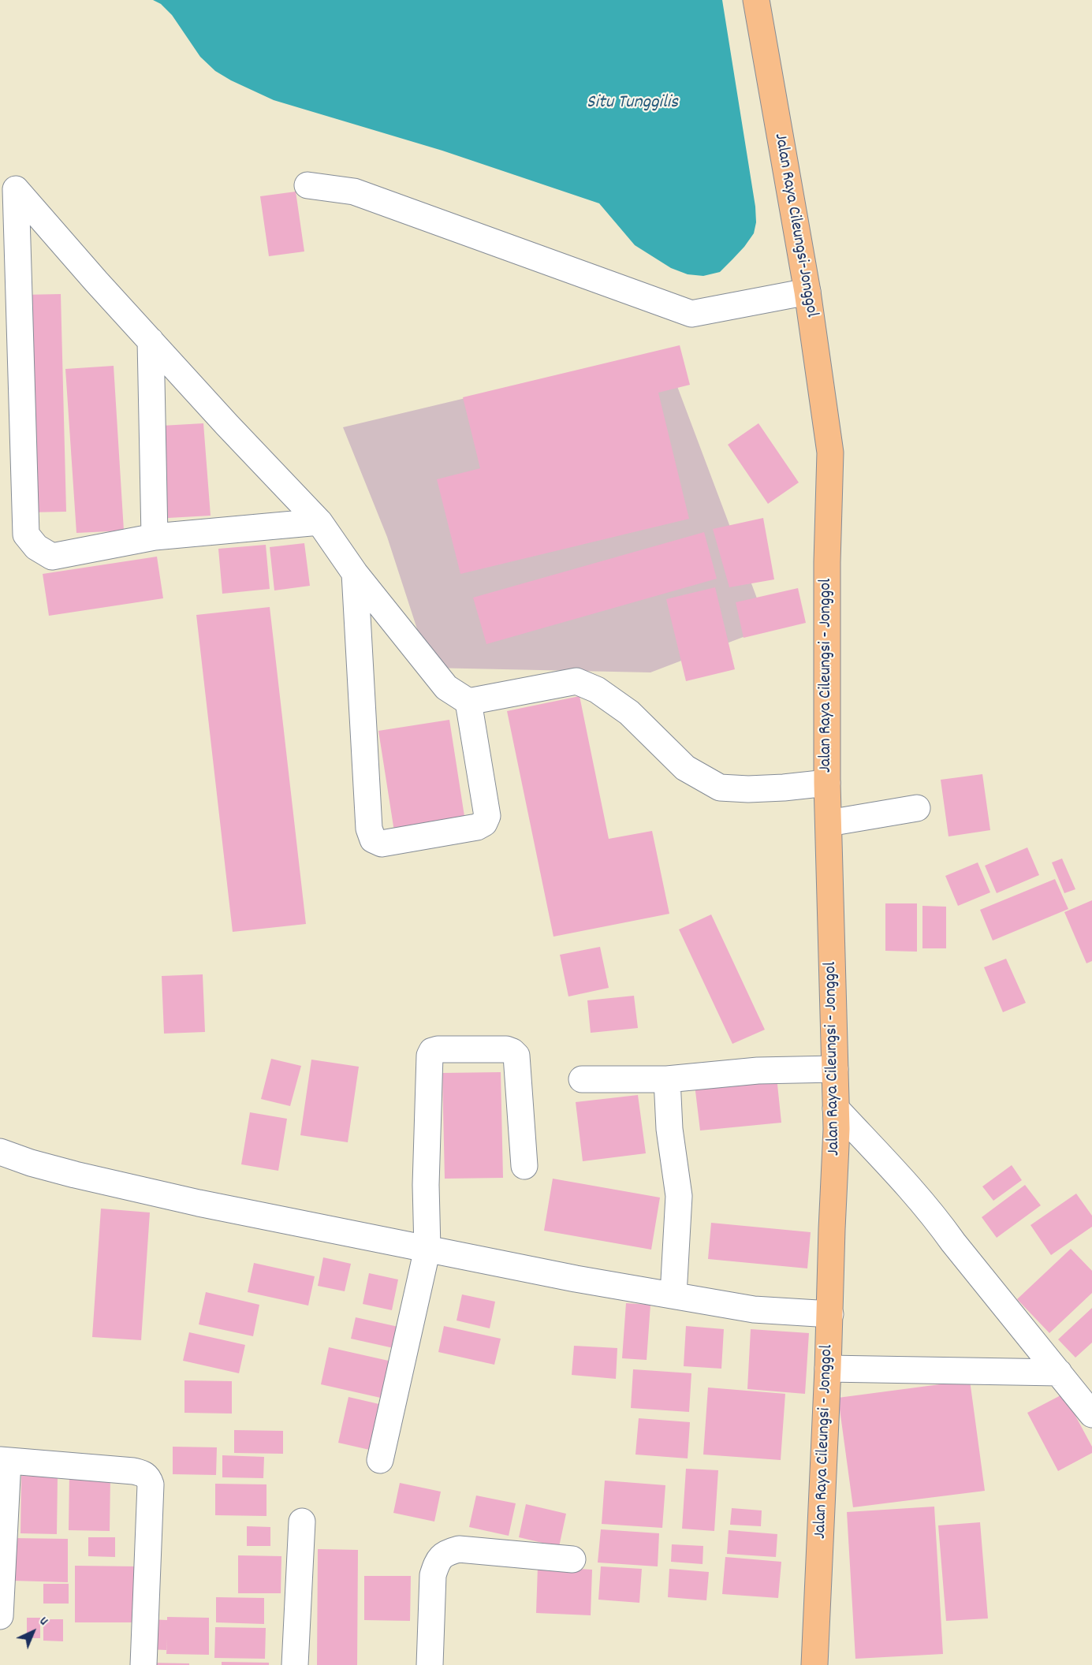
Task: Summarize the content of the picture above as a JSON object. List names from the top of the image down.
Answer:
{
  "streets": {
    "main road": ["Jalan Raya Cileungsi-Jonggol", "Jalan Raya Cileungsi - Jonggol"]
  },
  "crossings": [
    ["Jalan Raya Cileungsi-Jonggol", "Jalan Raya Cileungsi - Jonggol"]
  ],
  "water": ["Situ Tunggilis"],
  "north": "top right"
}
